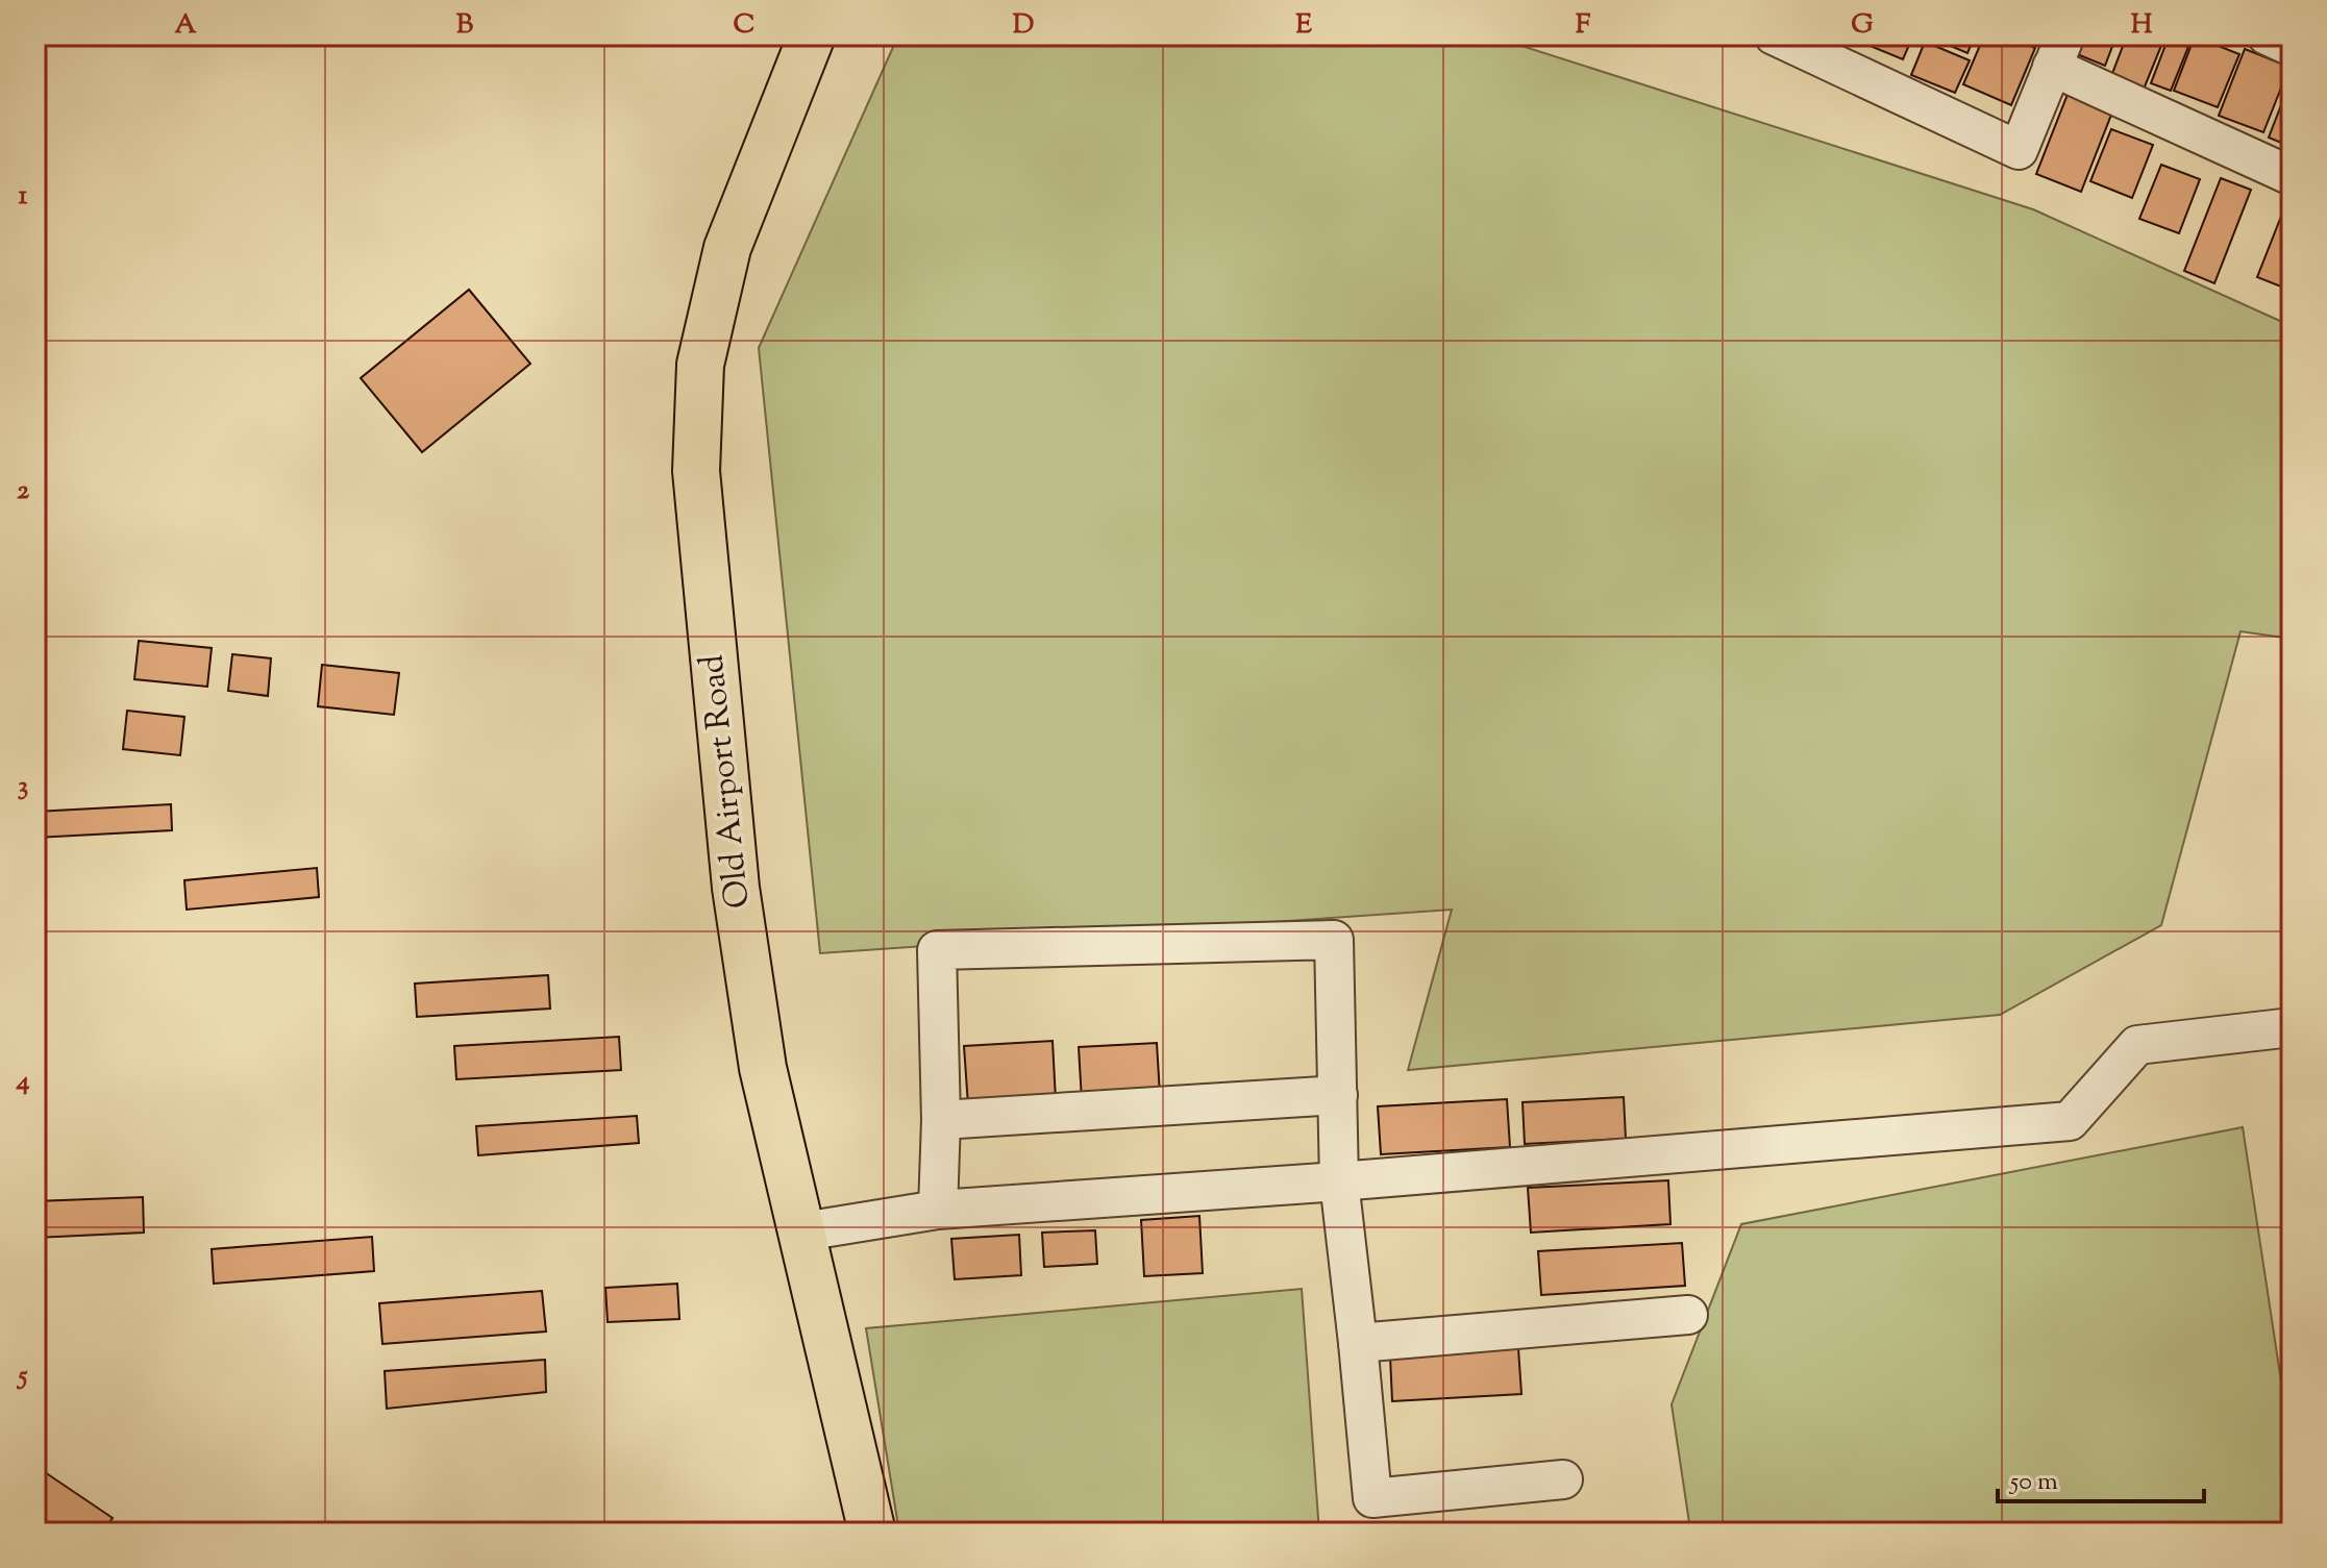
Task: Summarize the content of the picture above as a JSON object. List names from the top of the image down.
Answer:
{
  "streets": {
    "main road": ["Old Airport Road"]
  },
  "scale_bar": "50 m",
  "grid": {
    "columns": [
      "A",
      "B",
      "C",
      "D",
      "E",
      "F",
      "G",
      "H"
    ],
    "rows": [
      "1",
      "2",
      "3",
      "4",
      "5"
    ]
  }
}
